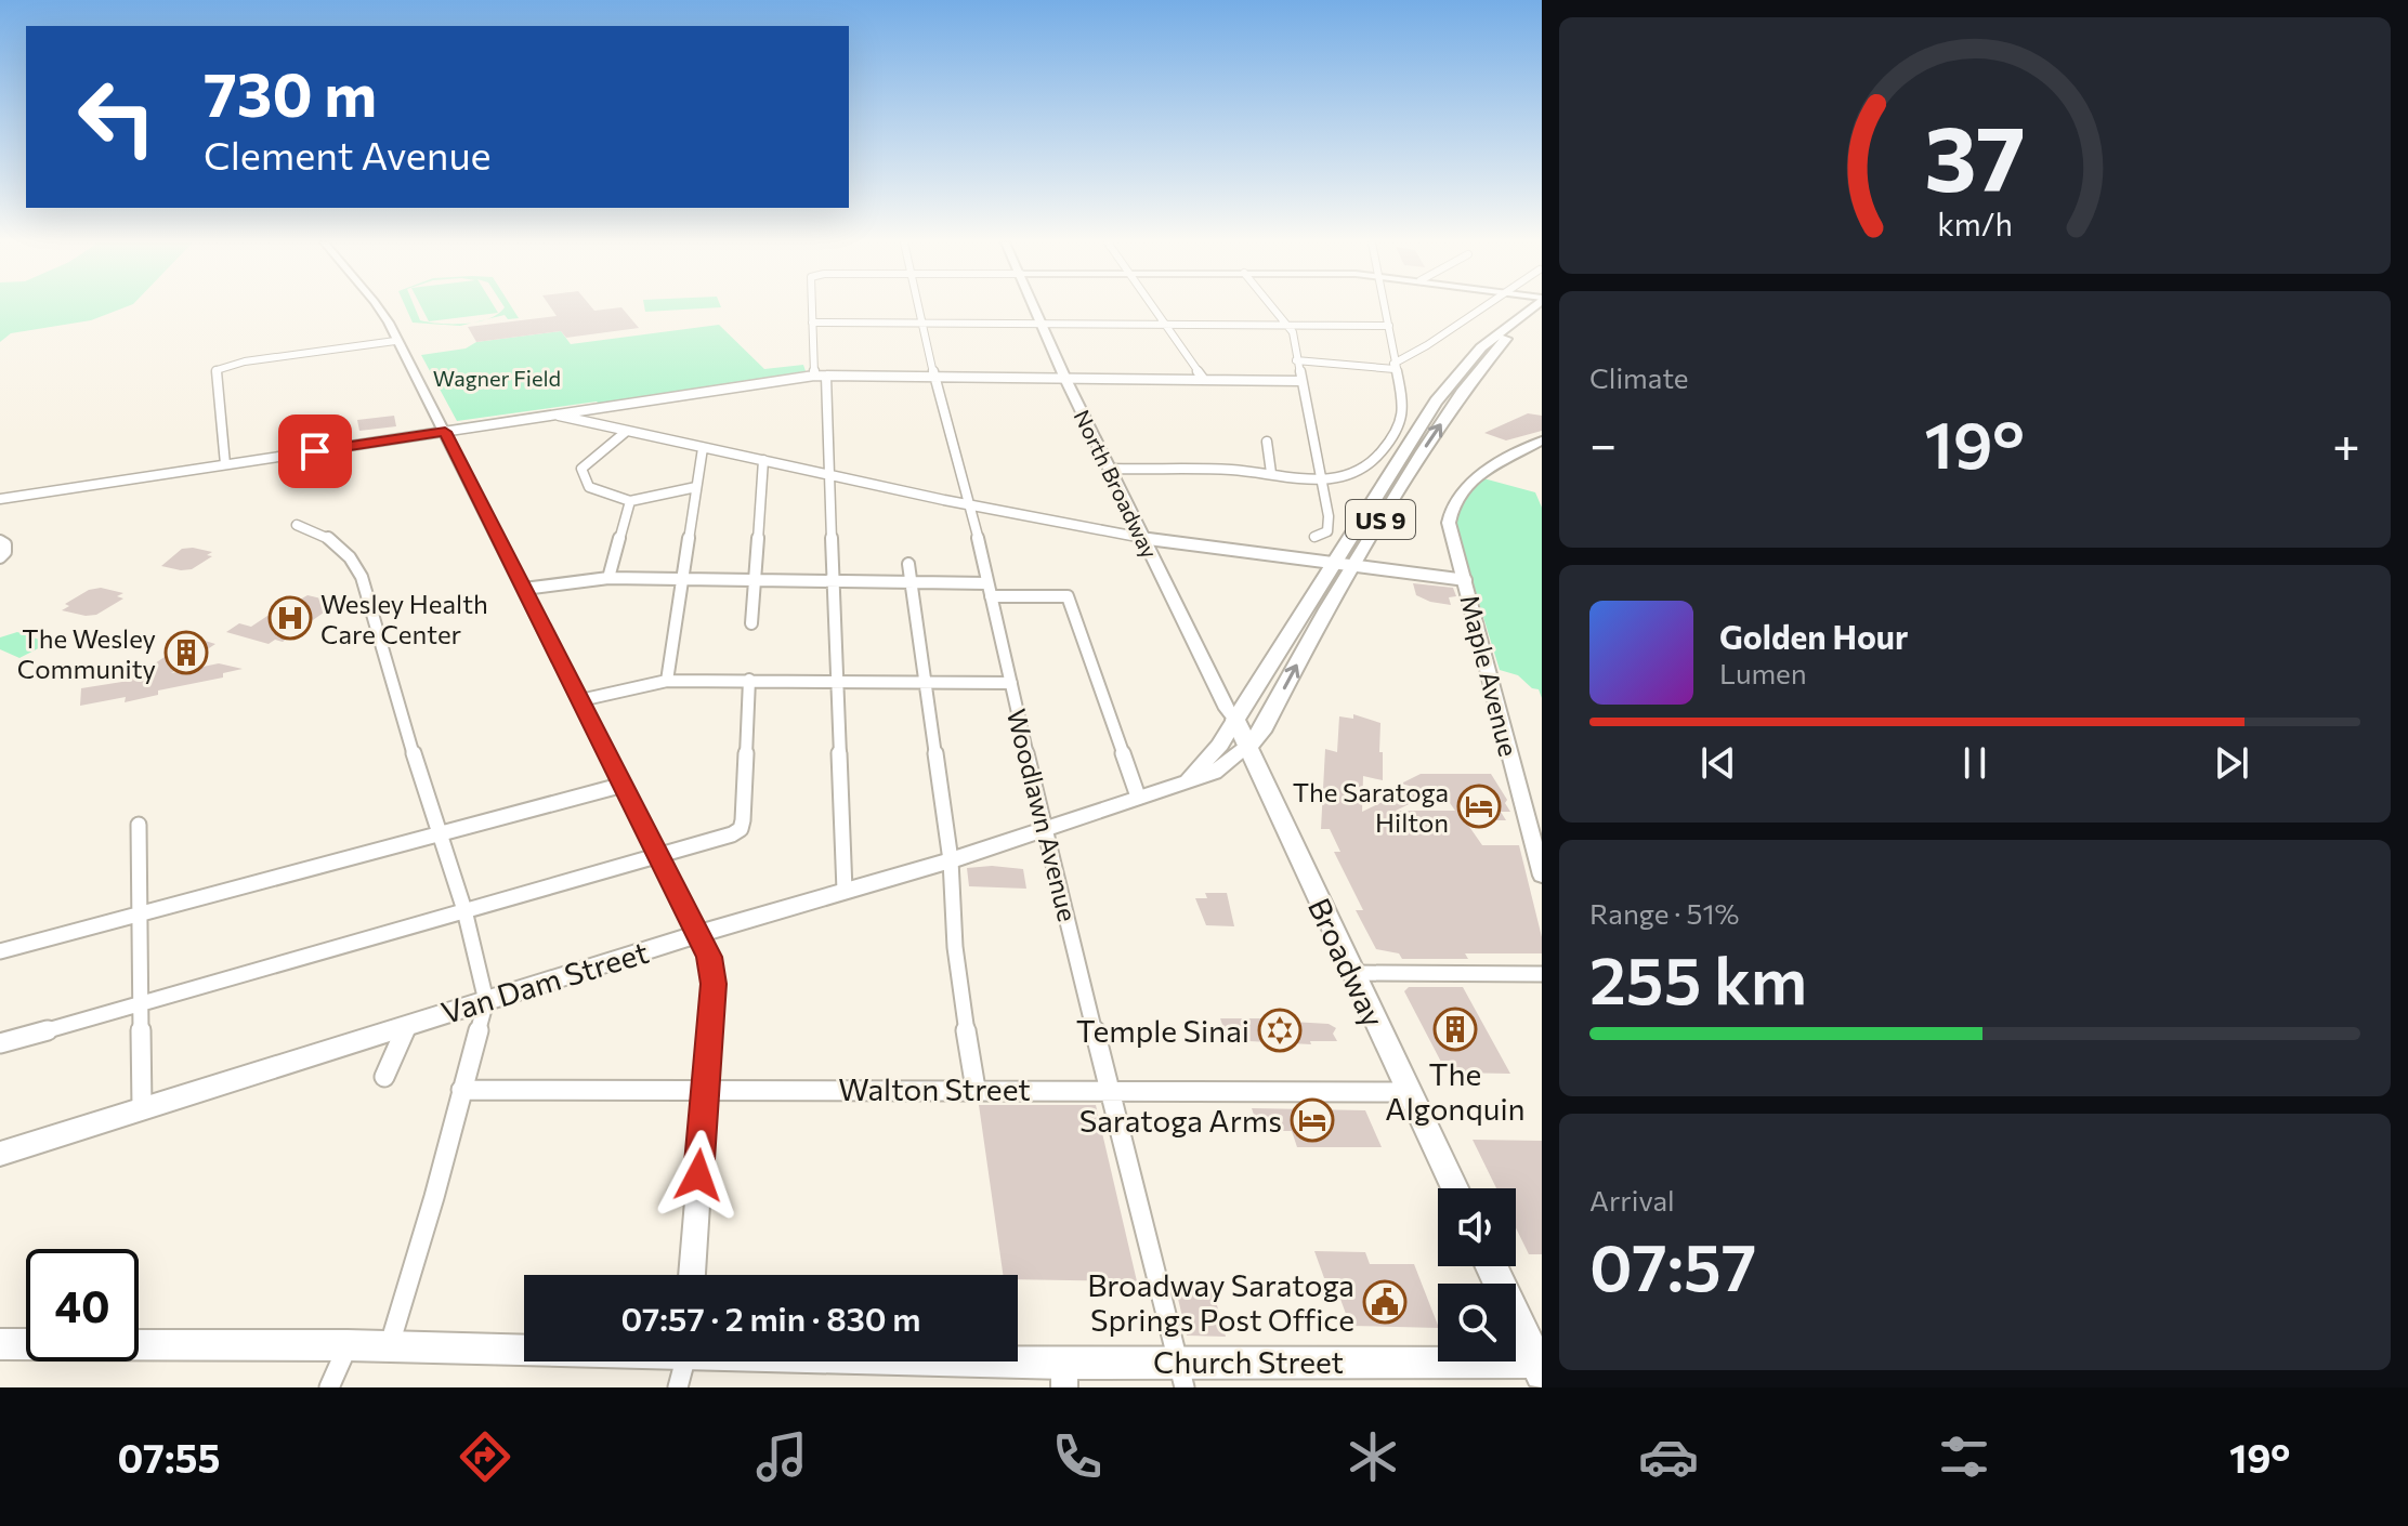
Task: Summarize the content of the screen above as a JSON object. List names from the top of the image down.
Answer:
{
  "streets": {
    "highway": ["US 9", "Broadway"],
    "main road": ["Van Dam Street", "Church Street"],
    "street": [
      "North Broadway",
      "Maple Avenue",
      "Woodlawn Avenue",
      "Walton Street"
    ]
  },
  "crossings": [
    ["North Broadway", "US 9"],
    ["North Broadway", "Broadway"],
    ["US 9", "Broadway"],
    ["US 9", "Van Dam Street"],
    ["Woodlawn Avenue", "Van Dam Street"],
    ["Woodlawn Avenue", "Walton Street"],
    ["Woodlawn Avenue", "Church Street"],
    ["Broadway", "Van Dam Street"],
    ["Broadway", "Walton Street"]
  ],
  "parks": ["Wagner Field"],
  "places": {
    "hospital": ["Wesley Health Care Center"],
    "building": ["The Wesley Community", "The Algonquin"],
    "hotel": ["The Saratoga Hilton", "Saratoga Arms"],
    "synagogue": ["Temple Sinai"],
    "public building": ["Broadway Saratoga Springs Post Office"]
  },
  "page": {
    "turn": ["730 m", "Clement Avenue"],
    "tile": [
      "Climate",
      ["Range · 51%", "255 km"],
      ["Arrival", "07:57"]
    ],
    "heat": ["−", "19°", "+"],
    "song": ["Golden Hour", "Lumen"],
    "limit": "40",
    "trip": "07:57 · 2 min · 830 m",
    "tabs": ["07:55", "19°"],
    "gauge": ["37", "km/h"]
  }
}
